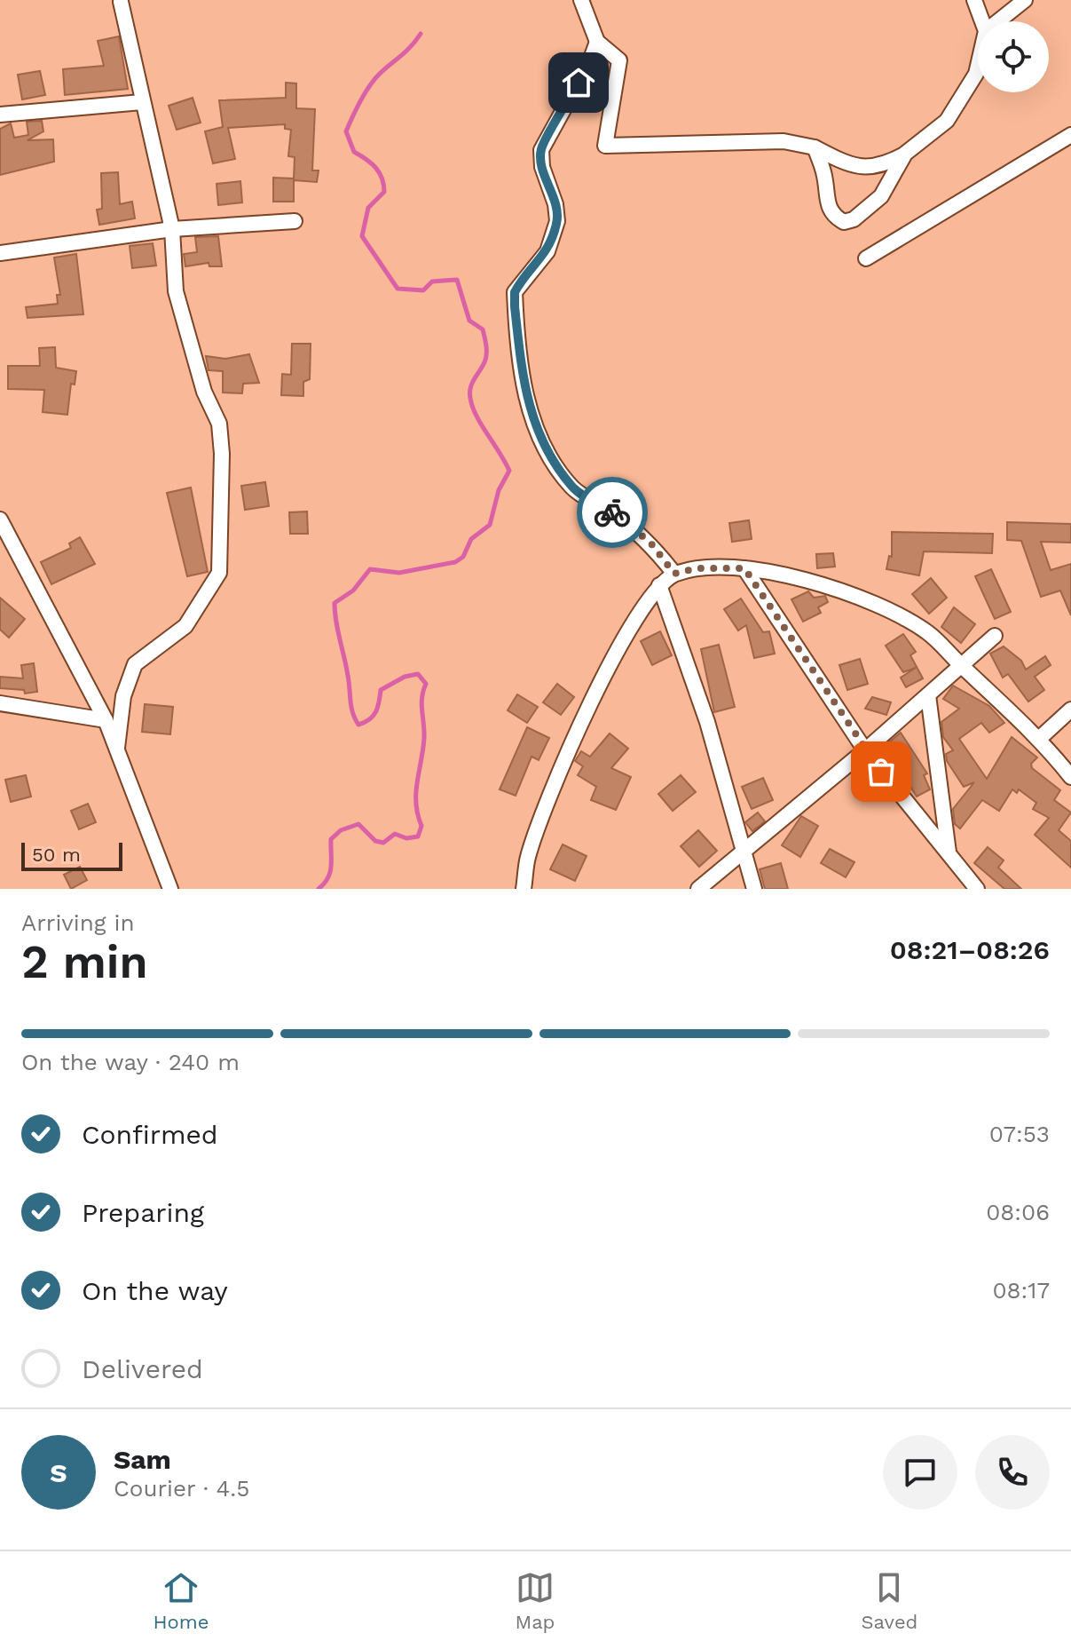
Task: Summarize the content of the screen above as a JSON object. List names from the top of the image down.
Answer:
{
  "scale_bar": "50 m",
  "page": {
    "scale": "50 m",
    "heading": ["2 min", "Arriving in", "08:21–08:26"],
    "panel": ["Sam", "Courier · 4.5"],
    "bar": "On the way · 240 m",
    "list": [
      ["Confirmed", "07:53"],
      ["Preparing", "08:06"],
      ["On the way", "08:17"],
      "Delivered"
    ],
    "round": "S",
    "tabs": ["Home", "Map", "Saved"]
  }
}
